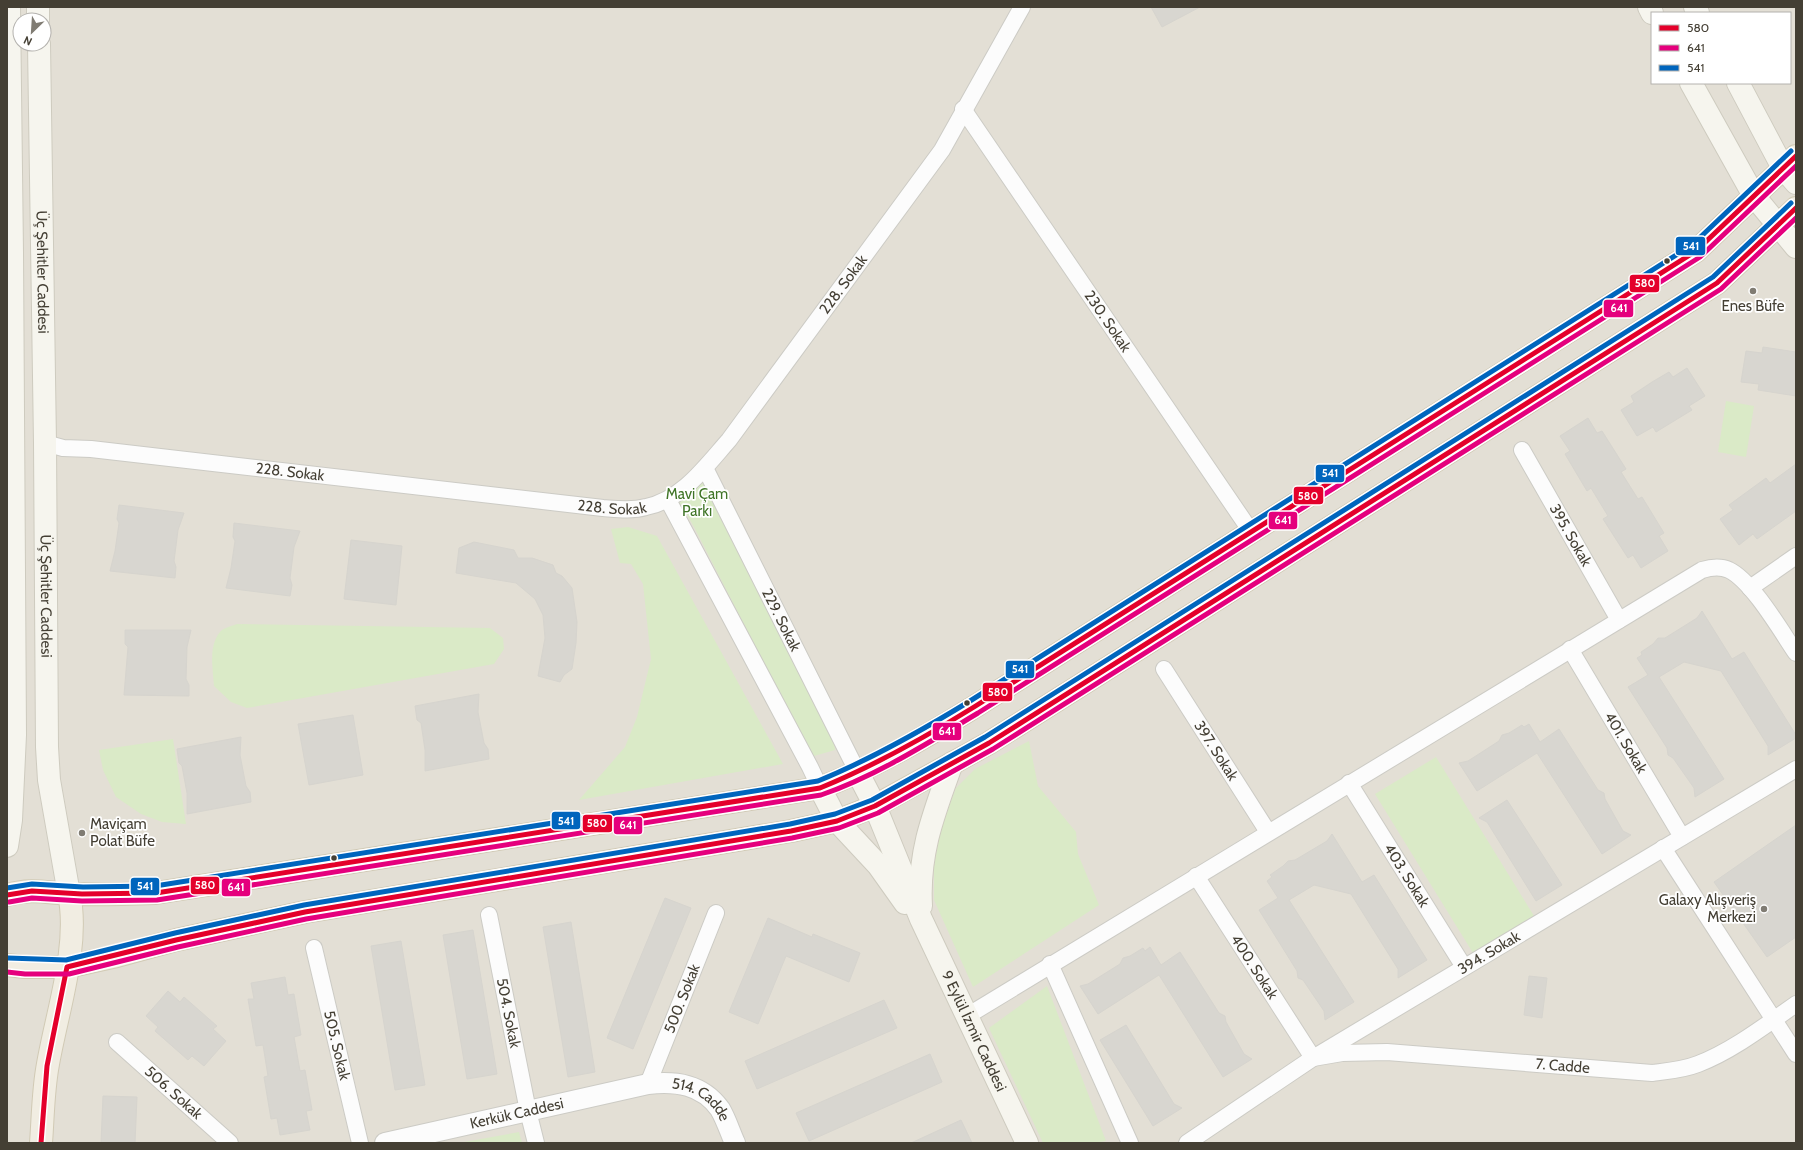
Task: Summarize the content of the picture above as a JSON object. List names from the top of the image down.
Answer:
{
  "streets": {
    "main road": ["Üç Şehitler Caddesi", "9 Eylül İzmir Caddesi"],
    "street": [
      "228. Sokak",
      "230. Sokak",
      "395. Sokak",
      "229. Sokak",
      "401. Sokak",
      "397. Sokak",
      "403. Sokak",
      "394. Sokak",
      "400. Sokak",
      "500. Sokak",
      "504. Sokak",
      "505. Sokak",
      "7. Cadde",
      "506. Sokak",
      "514. Cadde",
      "Kerkük Caddesi"
    ]
  },
  "crossings": [
    ["Üç Şehitler Caddesi", "228. Sokak"],
    ["228. Sokak", "230. Sokak"],
    ["228. Sokak", "229. Sokak"],
    ["229. Sokak", "9 Eylül İzmir Caddesi"],
    ["401. Sokak", "394. Sokak"],
    ["403. Sokak", "394. Sokak"],
    ["394. Sokak", "400. Sokak"],
    ["394. Sokak", "7. Cadde"],
    ["400. Sokak", "7. Cadde"],
    ["500. Sokak", "514. Cadde"],
    ["500. Sokak", "Kerkük Caddesi"],
    ["504. Sokak", "Kerkük Caddesi"],
    ["514. Cadde", "Kerkük Caddesi"]
  ],
  "parks": ["Mavi Çam Parkı"],
  "places": ["Enes Büfe", "Maviçam Polat Büfe", "Galaxy Alışveriş Merkezi"],
  "lines": ["transit line 541", "transit line 580", "transit line 641"],
  "legend": ["580", "641", "541"],
  "north": "bottom left"
}
